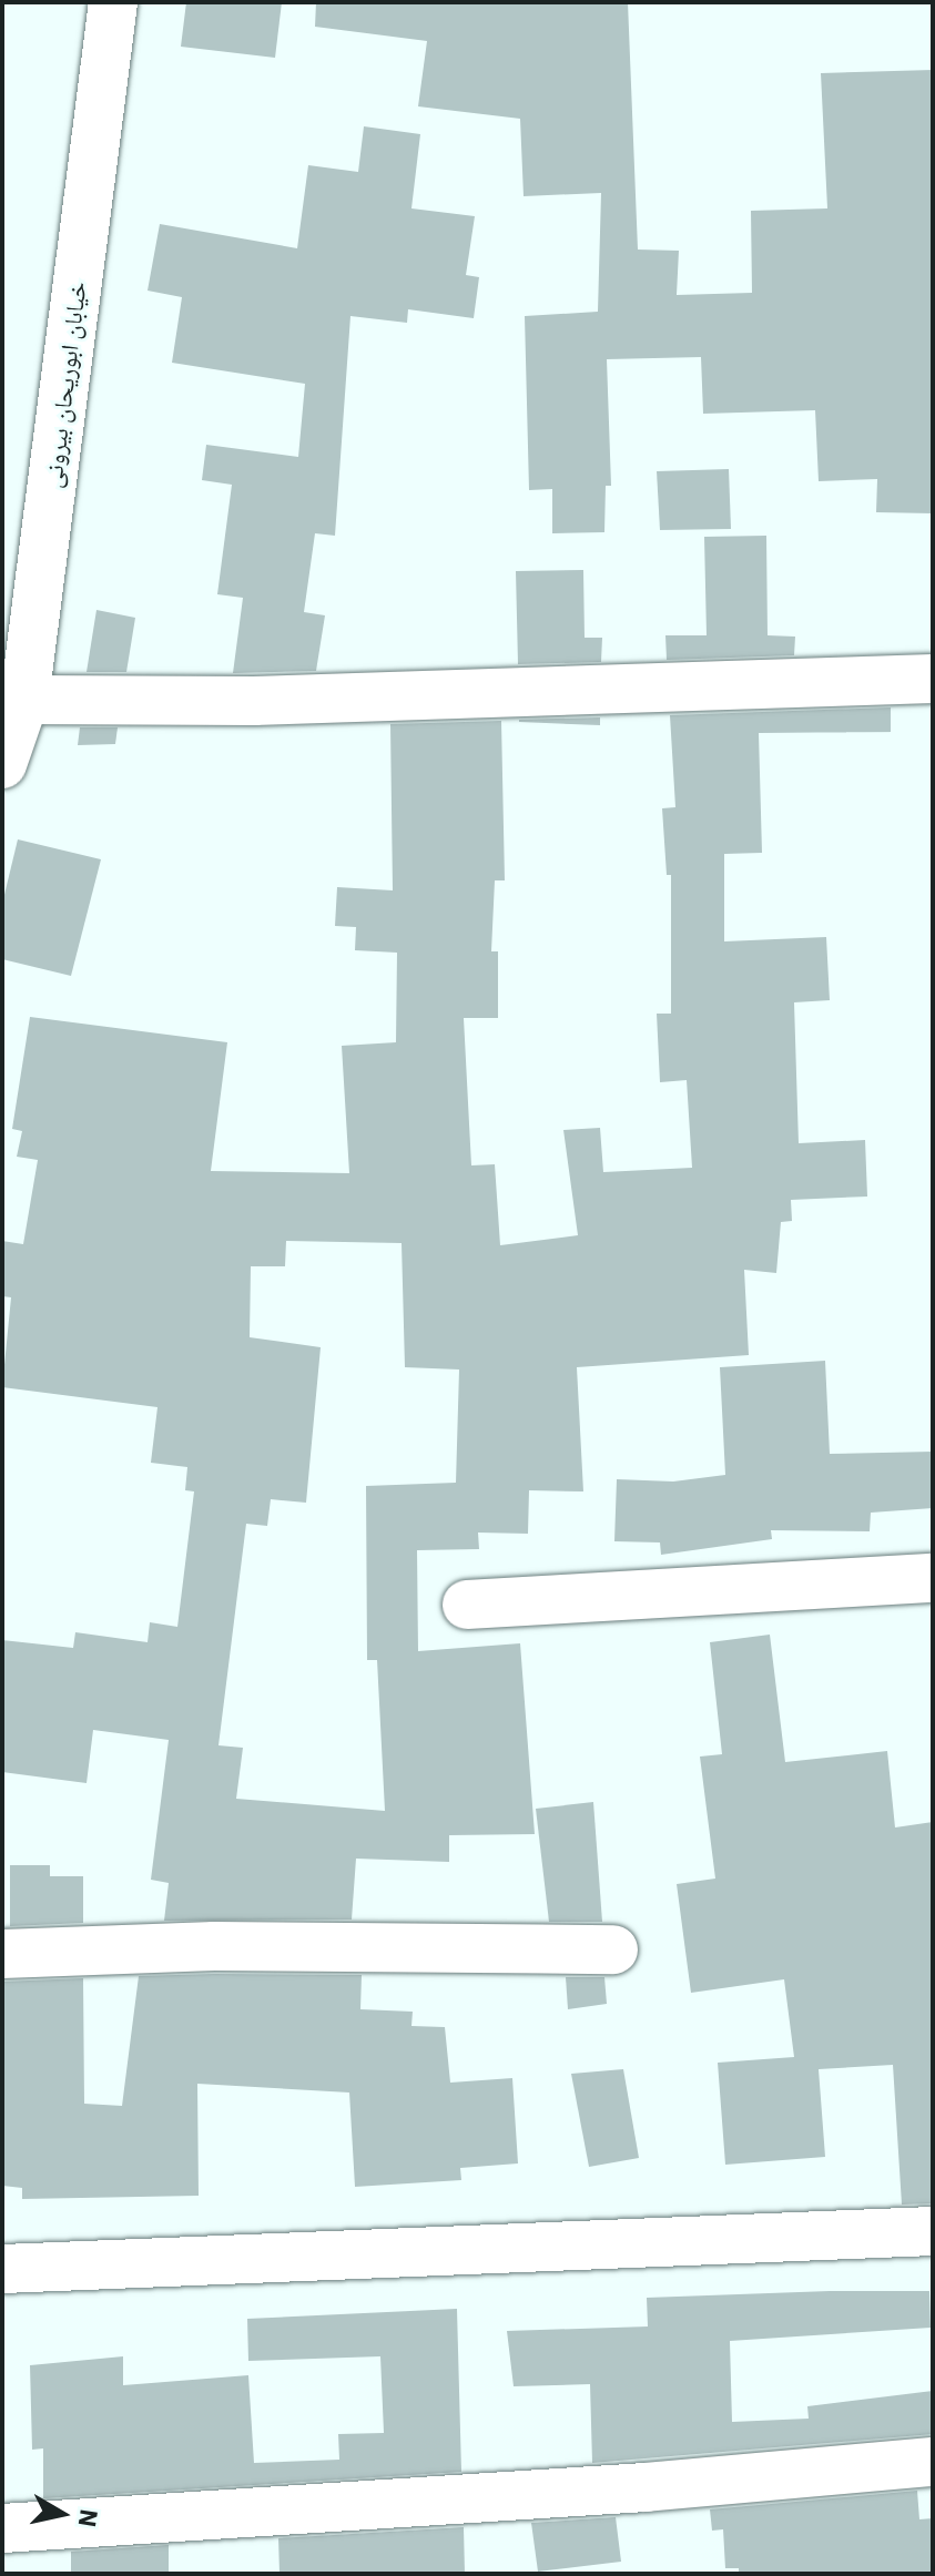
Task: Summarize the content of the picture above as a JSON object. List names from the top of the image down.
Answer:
{
  "streets": {
    "street": ["خیابان ابوریحان بیرونی"]
  },
  "north": "right"
}
